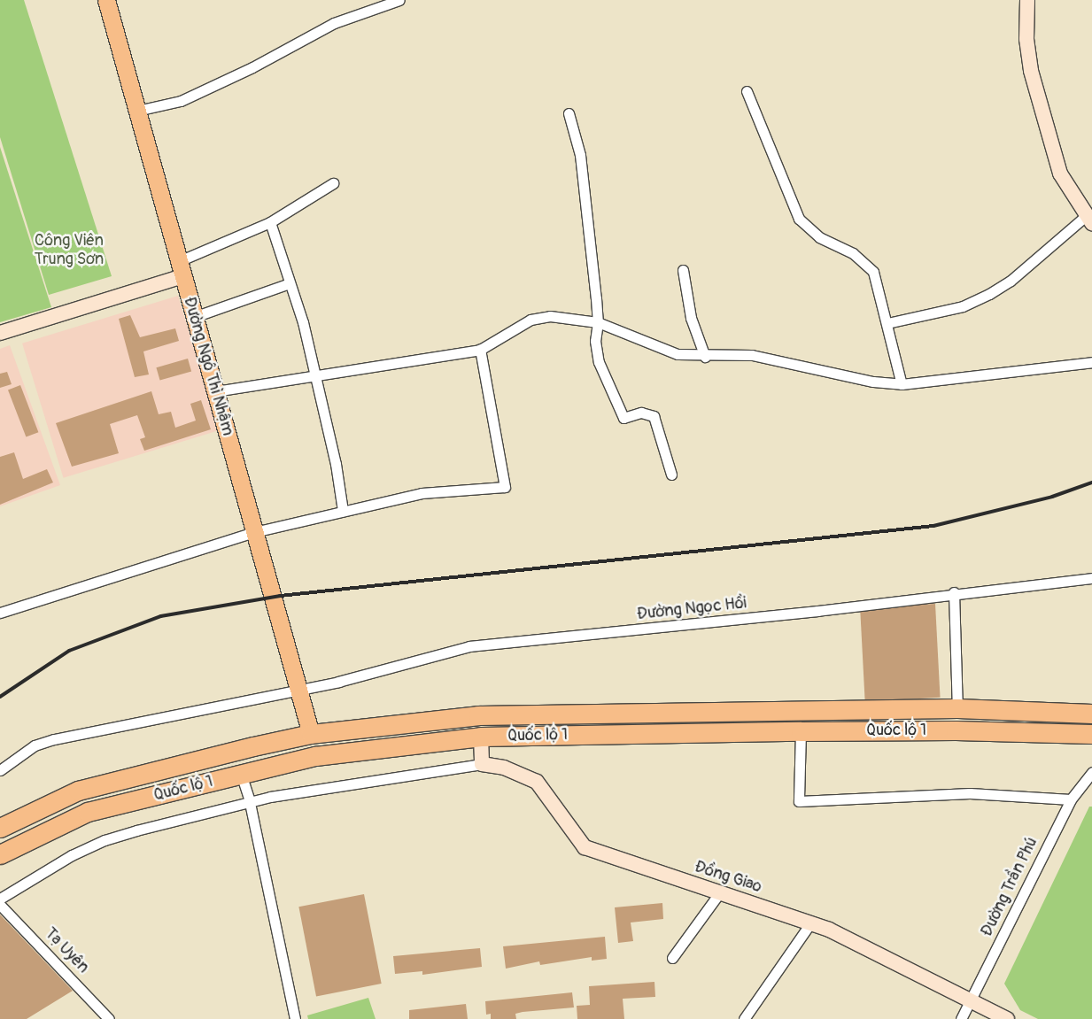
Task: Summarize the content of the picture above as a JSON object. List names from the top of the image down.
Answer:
{
  "streets": {
    "highway": ["Quốc lộ 1"],
    "main road": ["Đường Ngô Thì Nhậm", "Đồng Giao"],
    "street": ["Đường Ngọc Hồi", "Đường Trần Phú", "Tạ Uyên"]
  },
  "crossings": [
    ["Đường Ngô Thì Nhậm", "Đường Ngọc Hồi"],
    ["Đường Ngô Thì Nhậm", "Quốc lộ 1"],
    ["Đồng Giao", "Đường Trần Phú"]
  ],
  "parks": ["Công Viên Trung Sơn"]
}
